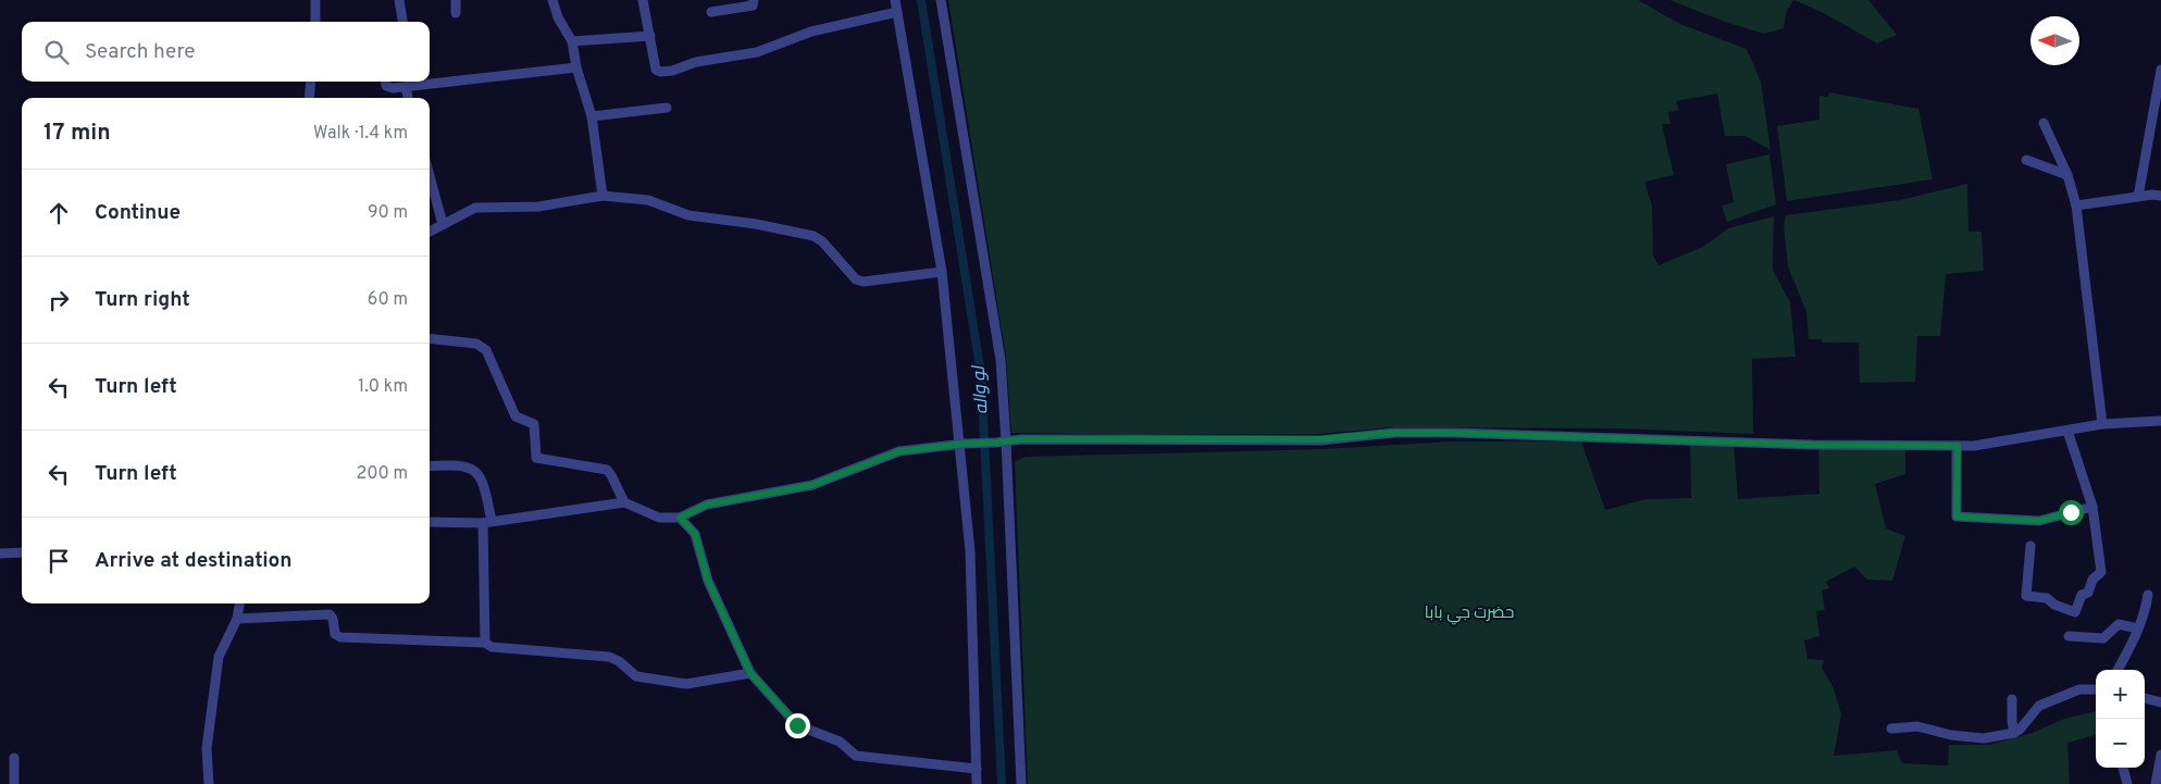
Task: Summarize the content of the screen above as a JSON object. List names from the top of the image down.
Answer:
{
  "water": ["لو واله"],
  "parks": ["حضرت جي بابا"],
  "north": "left",
  "page": {
    "search": "Search here",
    "heading": ["17 min", "Walk · 1.4 km"],
    "list": [
      ["Continue", "90 m"],
      ["Turn right", "60 m"],
      ["Turn left", "1.0 km"],
      ["Turn left", "200 m"],
      "Arrive at destination"
    ],
    "map_buttons": ["+", "−"]
  }
}
